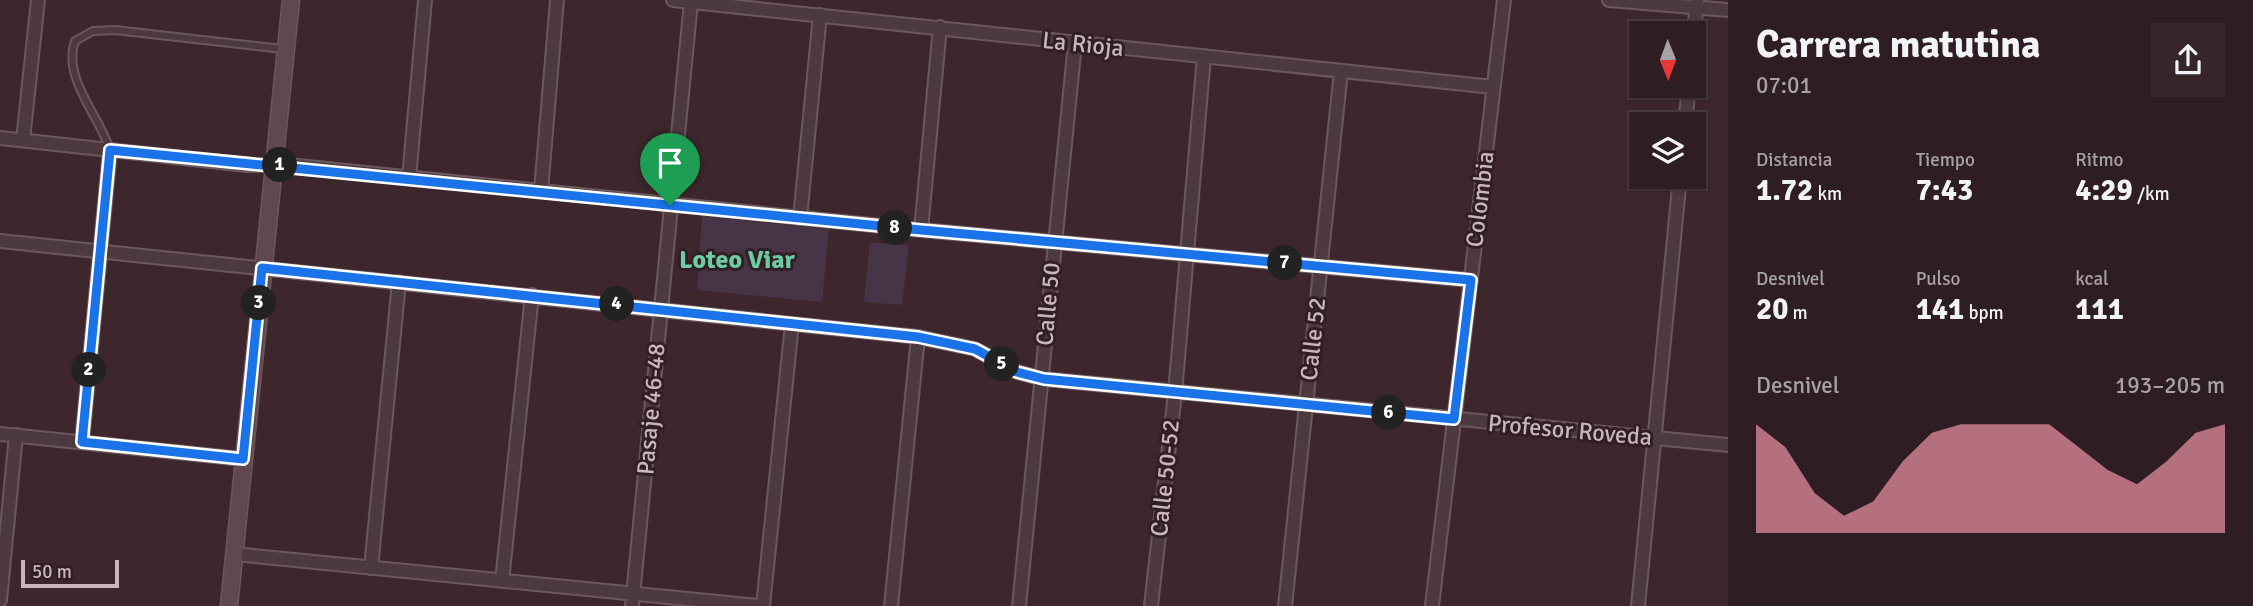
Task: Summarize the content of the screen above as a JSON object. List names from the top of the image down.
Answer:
{
  "streets": {
    "street": [
      "La Rioja",
      "Colombia",
      "Calle 50",
      "Calle 52",
      "Pasaje 46-48",
      "Profesor Roveda",
      "Calle 50-52"
    ]
  },
  "crossings": [
    ["La Rioja", "Colombia"],
    ["La Rioja", "Calle 50"],
    ["La Rioja", "Calle 52"],
    ["La Rioja", "Pasaje 46-48"],
    ["La Rioja", "Calle 50-52"],
    ["Colombia", "Profesor Roveda"],
    ["Calle 50", "Profesor Roveda"],
    ["Calle 52", "Profesor Roveda"],
    ["Pasaje 46-48", "Profesor Roveda"],
    ["Profesor Roveda", "Calle 50-52"]
  ],
  "districts": ["Loteo Viar"],
  "scale_bar": "50 m",
  "north": "bottom",
  "page": {
    "heading": ["Carrera matutina", "07:01"],
    "stats": [
      ["Distancia", "1.72 km"],
      ["Tiempo", "7:43"],
      ["Ritmo", "4:29 /km"],
      ["Desnivel", "20 m"],
      ["Pulso", "141 bpm"],
      ["kcal", "111"]
    ],
    "pins": [
      "1",
      "8",
      "7",
      "3",
      "4",
      "5",
      "2",
      "6"
    ],
    "chart": ["Desnivel", "193–205 m"],
    "scale": "50 m"
  }
}
